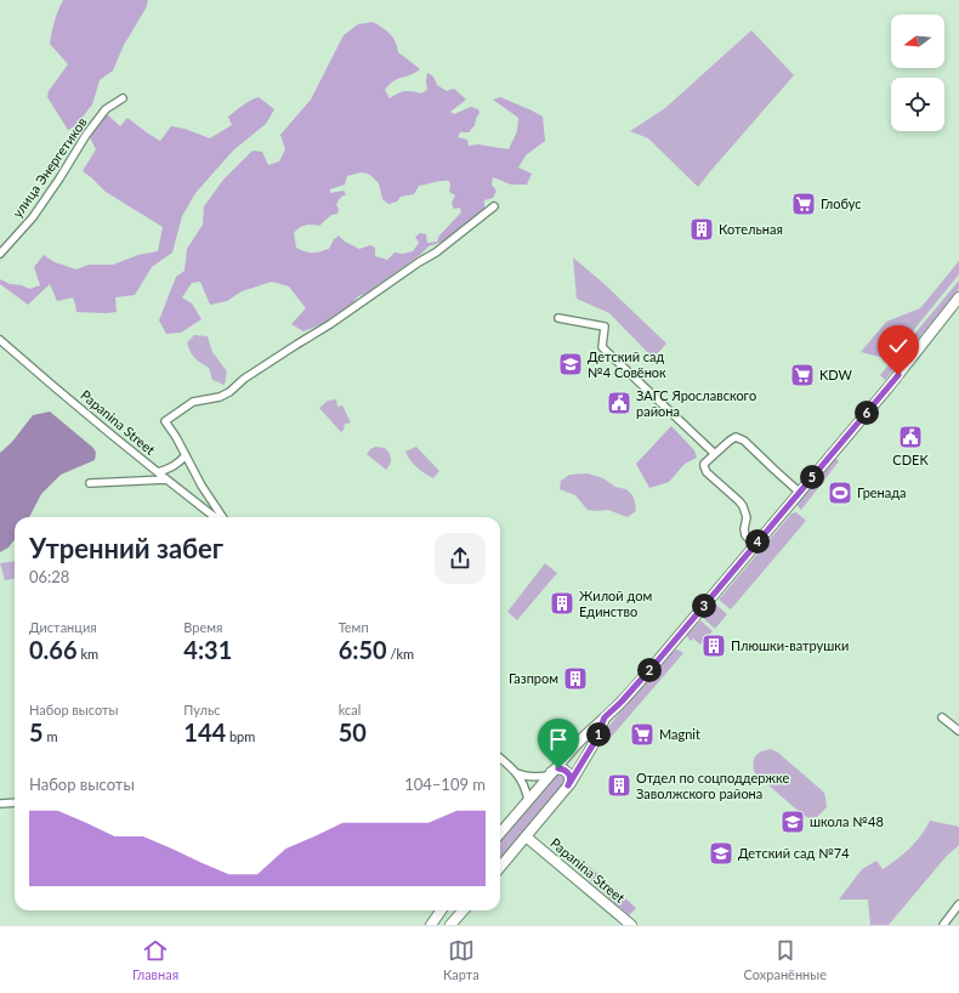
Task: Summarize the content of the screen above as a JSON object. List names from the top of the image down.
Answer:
{
  "streets": {
    "street": ["улица Энергетиков", "Papanina Street"]
  },
  "places": {
    "supermarket": ["Глобус", "KDW", "Magnit"],
    "building": [
      "Котельная",
      "Жилой дом Единство",
      "Плюшки-ватрушки",
      "Газпром",
      "Отдел по соцподдержке Заволжского района"
    ],
    "school or university": ["Детский сад №4 Совёнок", "школа №48", "Детский сад №74"],
    "public building": ["ЗАГС Ярославского района", "CDEK"],
    "sports": ["Гренада"]
  },
  "north": "left",
  "page": {
    "pins": [
      "6",
      "5",
      "4",
      "3",
      "2",
      "1"
    ],
    "heading": ["Утренний забег", "06:28"],
    "stats": [
      ["Дистанция", "0.66 km"],
      ["Время", "4:31"],
      ["Темп", "6:50 /km"],
      ["Набор высоты", "5 m"],
      ["Пульс", "144 bpm"],
      ["kcal", "50"]
    ],
    "chart": ["Набор высоты", "104–109 m"],
    "tabs": ["Главная", "Карта", "Сохранённые"]
  }
}
